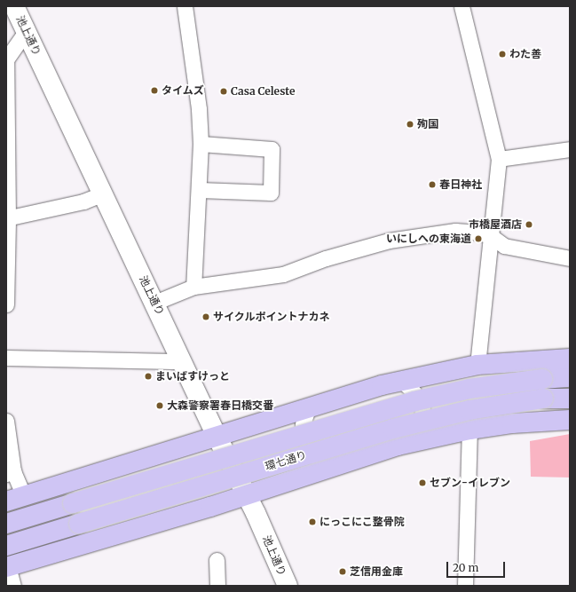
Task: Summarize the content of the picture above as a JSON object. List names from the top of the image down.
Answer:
{
  "streets": {
    "main road": ["池上通り", "環七通り"]
  },
  "places": [
    "わた善",
    "タイムズ",
    "Casa Celeste",
    "殉国",
    "春日神社",
    "市橋屋酒店",
    "いにしへの東海道",
    "サイクルポイントナカネ",
    "まいばすけっと",
    "大森警察署春日橋交番",
    "セブン-イレブン",
    "にっこにこ整骨院",
    "芝信用金庫"
  ],
  "scale_bar": "20 m"
}
